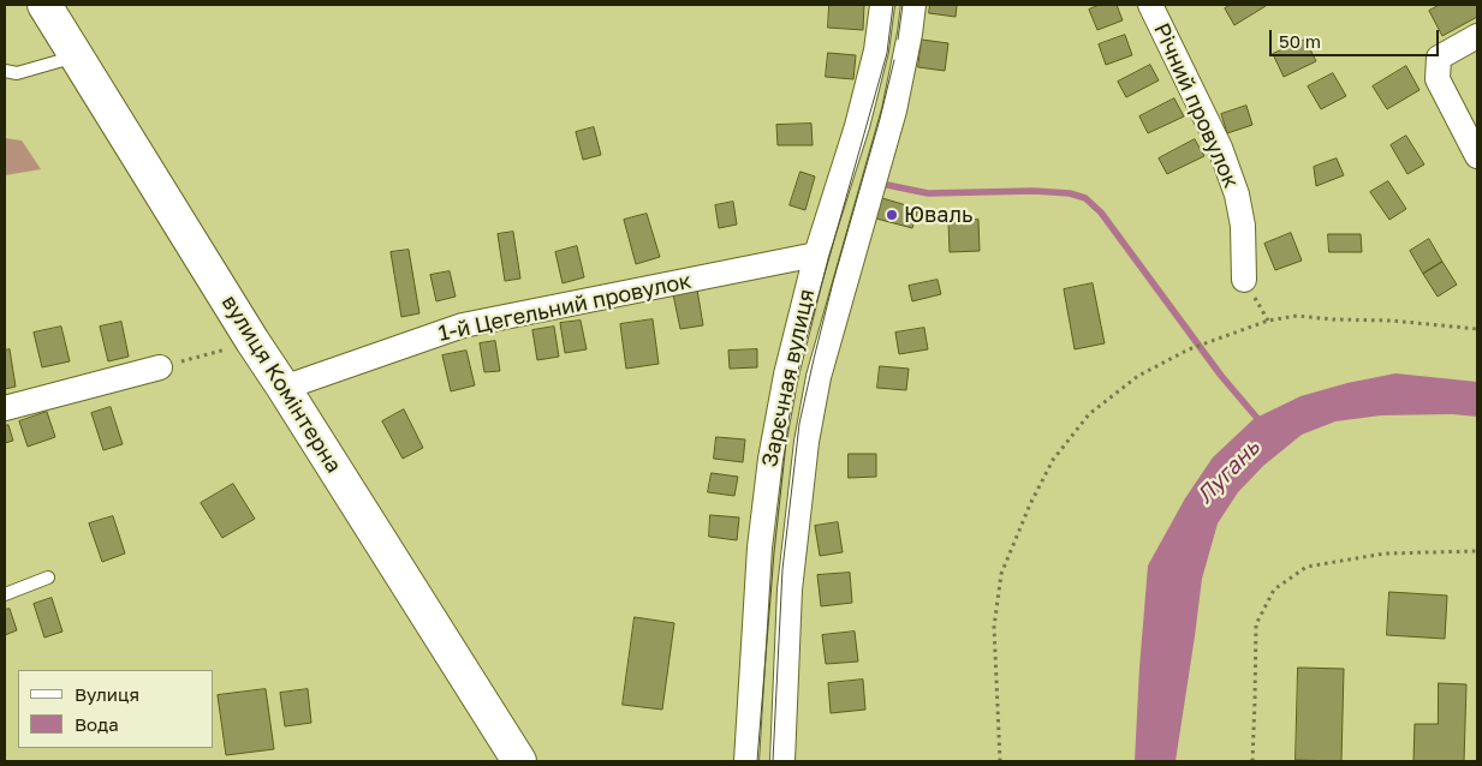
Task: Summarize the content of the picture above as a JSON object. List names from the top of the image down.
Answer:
{
  "streets": {
    "main road": ["вулиця Комінтерна"],
    "street": ["Річний провулок", "1-й Цегельний провулок", "Зарєчная вулиця"]
  },
  "crossings": [
    ["1-й Цегельний провулок", "Зарєчная вулиця"],
    ["1-й Цегельний провулок", "вулиця Комінтерна"]
  ],
  "water": ["Лугань"],
  "places": ["Юваль"],
  "legend": ["Вулиця", "Вода"],
  "scale_bar": "50 m"
}
